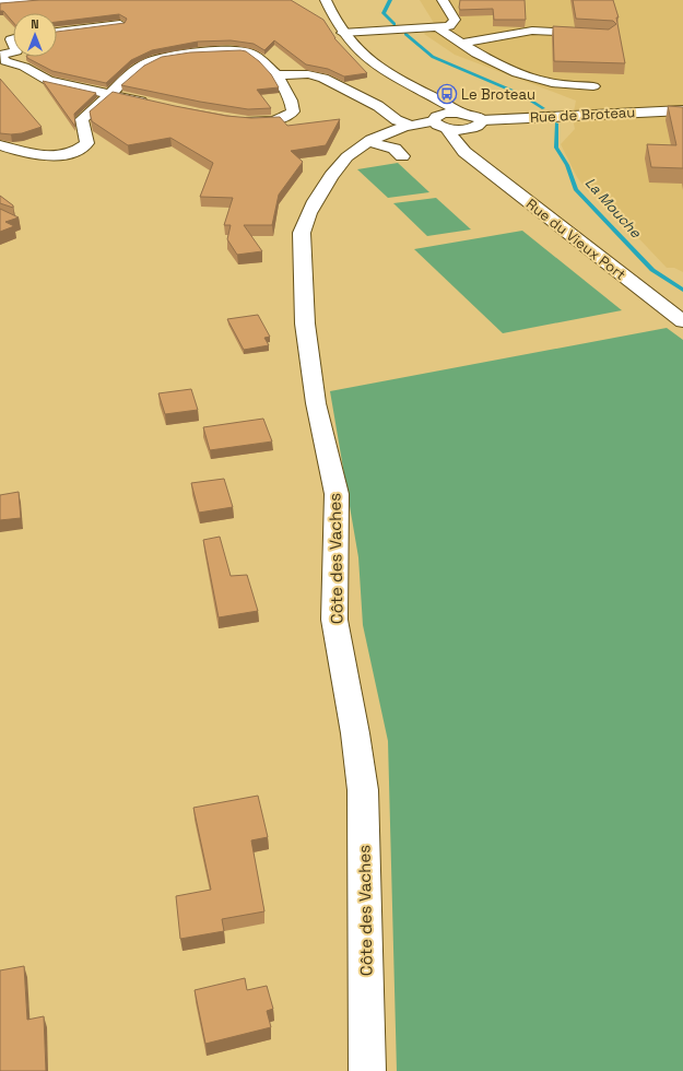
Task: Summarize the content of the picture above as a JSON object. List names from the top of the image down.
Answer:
{
  "streets": {
    "street": ["Rue de Broteau", "Rue du Vieux Port", "Côte des Vaches"]
  },
  "water": ["La Mouche"],
  "places": {
    "bus stop": ["Le Broteau"]
  },
  "north": "top"
}
